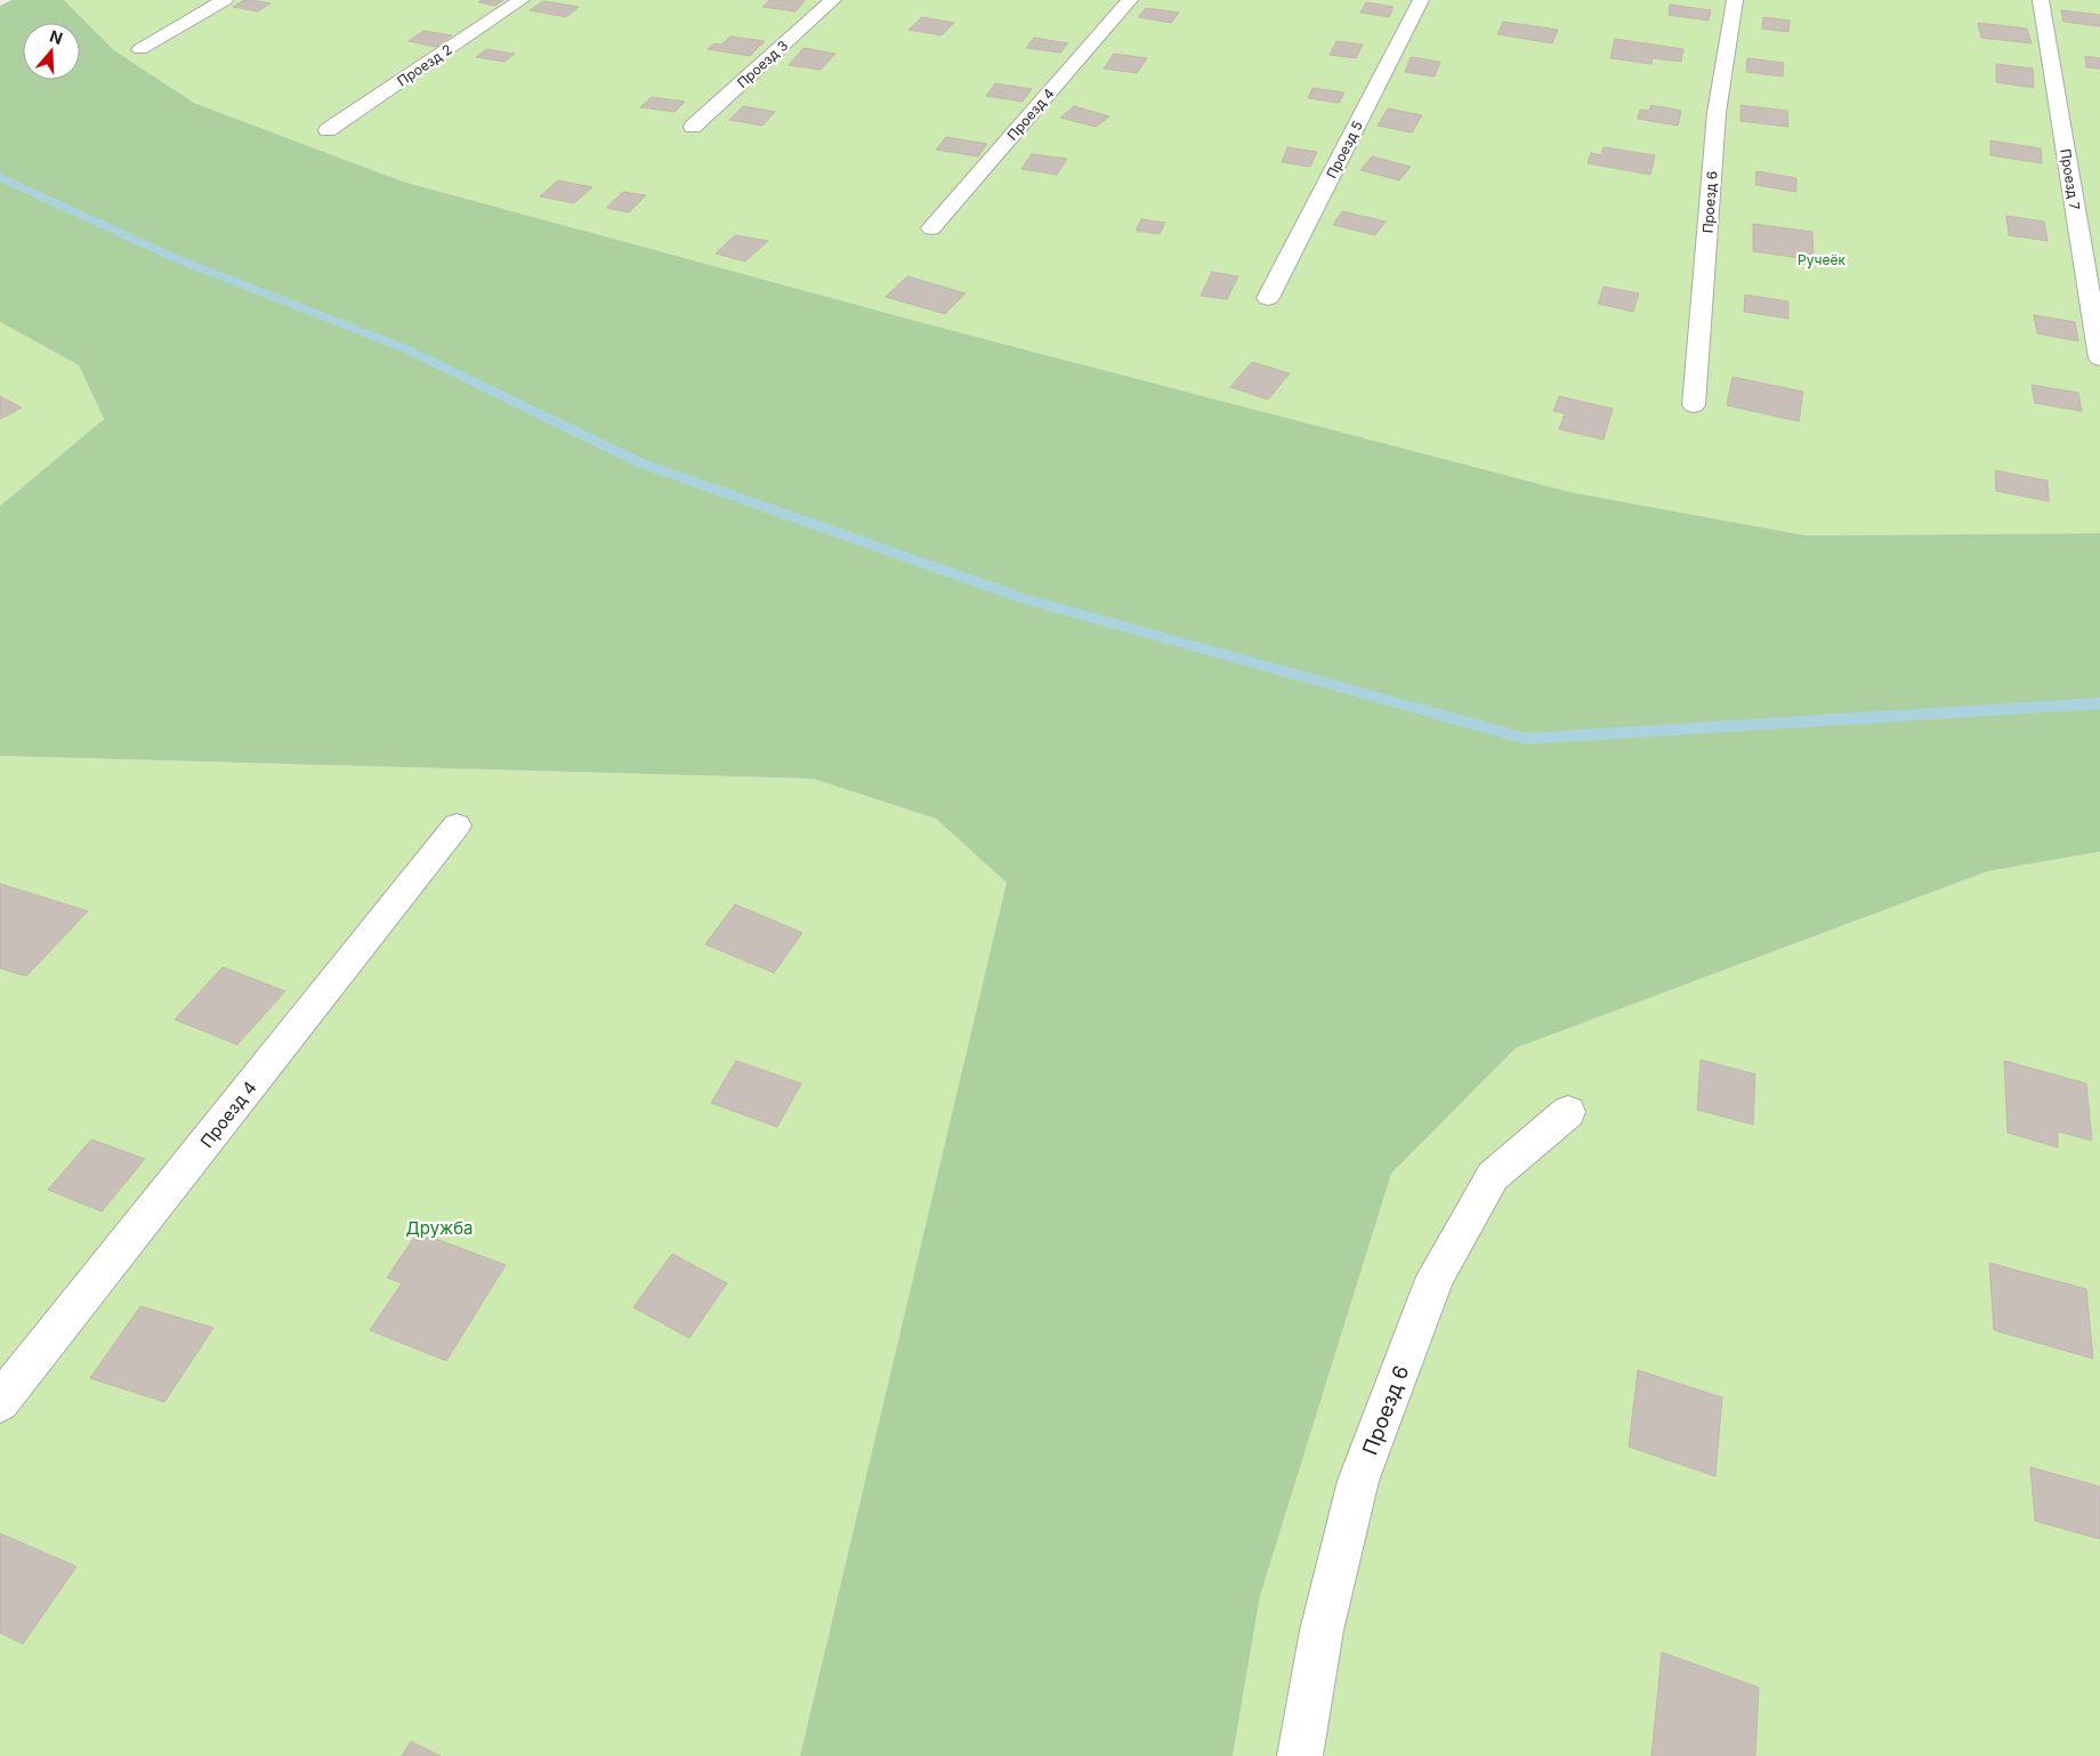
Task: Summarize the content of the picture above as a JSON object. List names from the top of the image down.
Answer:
{
  "streets": {
    "lane": [
      "Проезд 3",
      "Проезд 2",
      "Проезд 4",
      "Проезд 5",
      "Проезд 7",
      "Проезд 6"
    ]
  },
  "parks": ["Ручеёк", "Дружба"],
  "north": "top"
}
